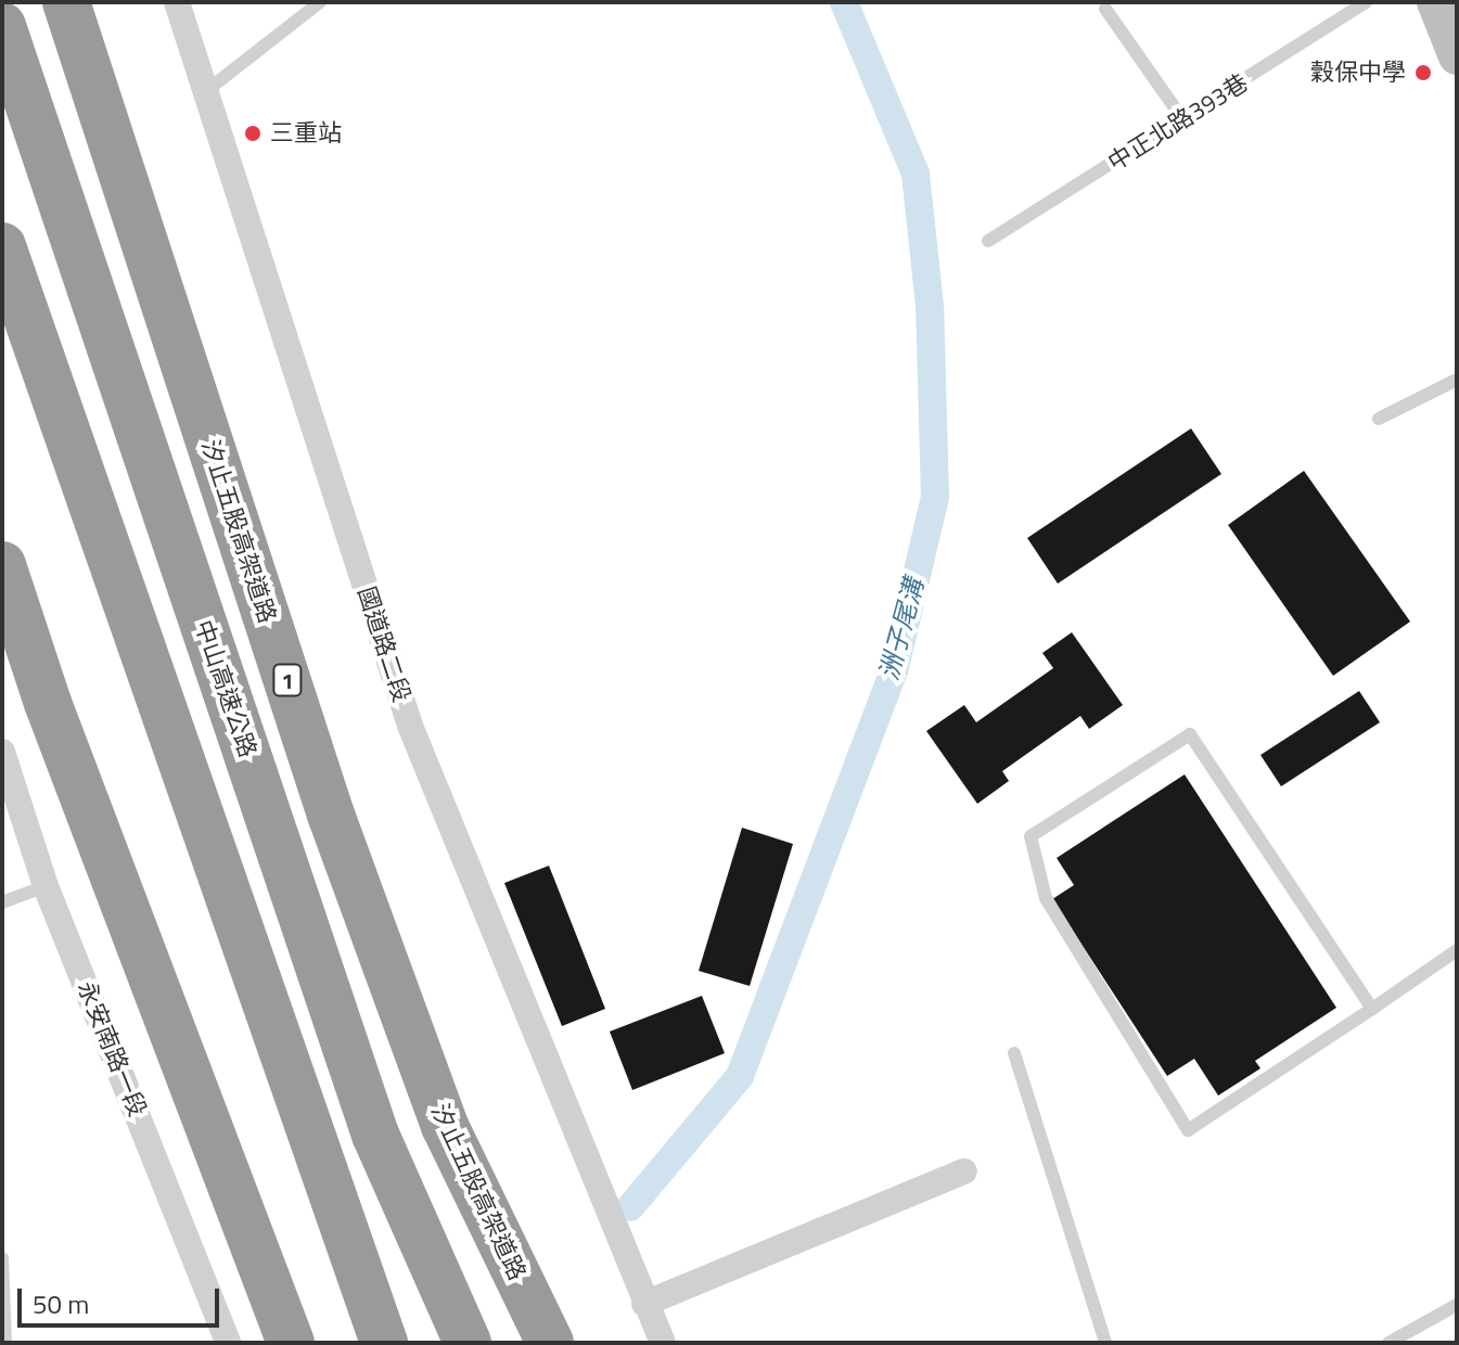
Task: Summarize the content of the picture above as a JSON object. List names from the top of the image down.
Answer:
{
  "streets": {
    "highway": ["汐止五股高架道路", "1", "中山高速公路"],
    "street": ["國道路二段", "永安南路一段"],
    "lane": ["中正北路393巷"]
  },
  "water": ["洲子尾溝"],
  "places": ["穀保中學", "三重站"],
  "scale_bar": "50 m"
}
